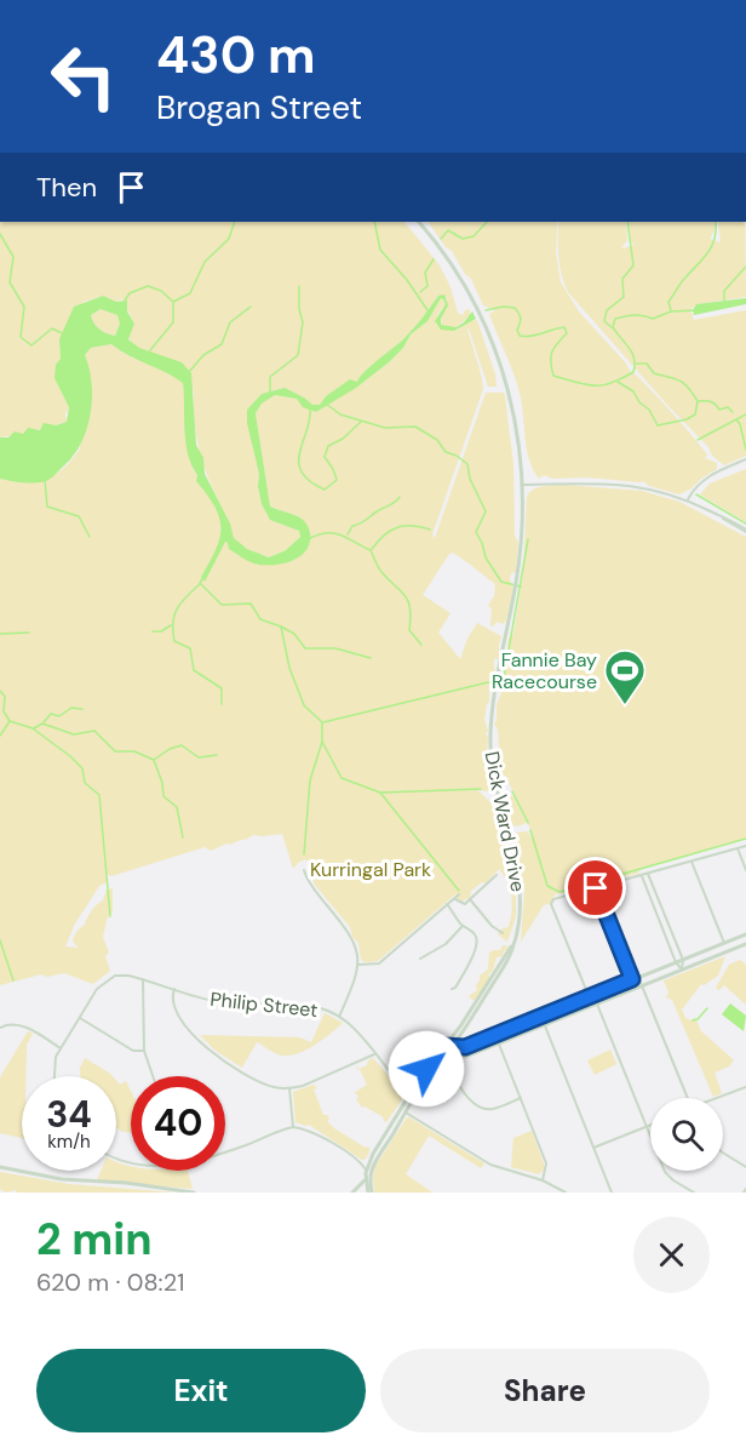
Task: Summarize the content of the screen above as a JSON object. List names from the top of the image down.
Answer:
{
  "streets": {
    "street": ["Dick Ward Drive", "Philip Street"]
  },
  "parks": ["Kurringal Park"],
  "places": {
    "sports": ["Fannie Bay Racecourse"]
  },
  "page": {
    "turn": ["430 m", "Brogan Street"],
    "then": "Then",
    "speed": "34 km/h",
    "limit": "40",
    "heading": ["2 min", "620 m · 08:21"],
    "buttons": ["Exit", "Share"]
  }
}
